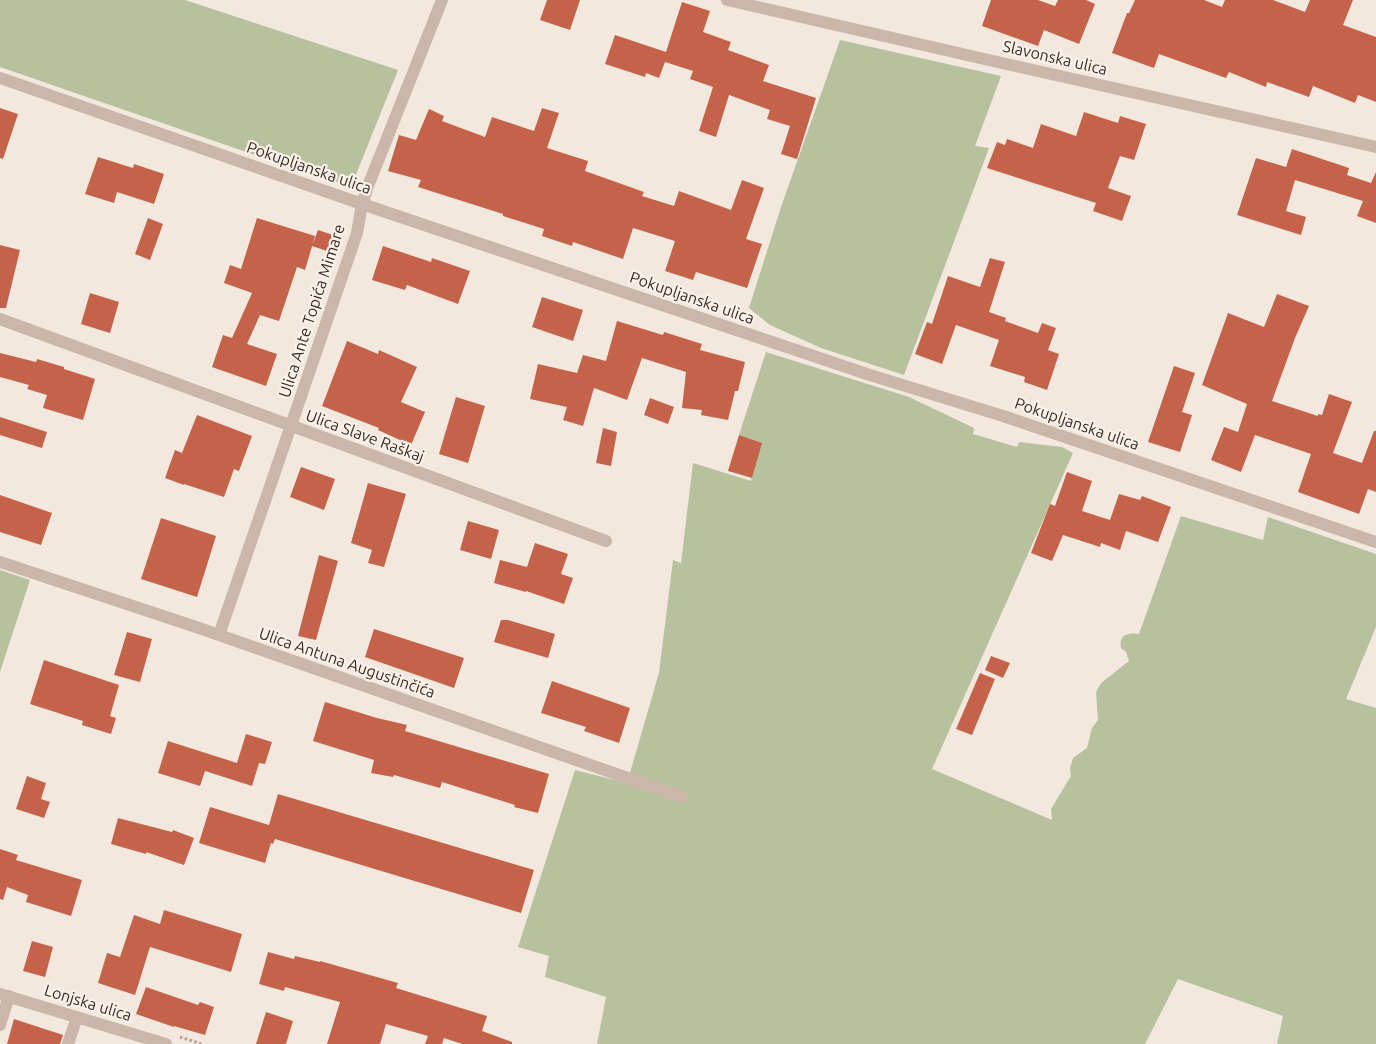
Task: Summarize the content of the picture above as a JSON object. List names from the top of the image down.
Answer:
{
  "streets": {
    "street": [
      "Slavonska ulica",
      "Pokupljanska ulica",
      "Ulica Ante Topića Mimare",
      "Ulica Slave Raškaj",
      "Ulica Antuna Augustinčića",
      "Lonjska ulica"
    ]
  },
  "crossings": [
    ["Pokupljanska ulica", "Ulica Ante Topića Mimare"],
    ["Ulica Ante Topića Mimare", "Ulica Slave Raškaj"],
    ["Ulica Ante Topića Mimare", "Ulica Antuna Augustinčića"]
  ]
}
